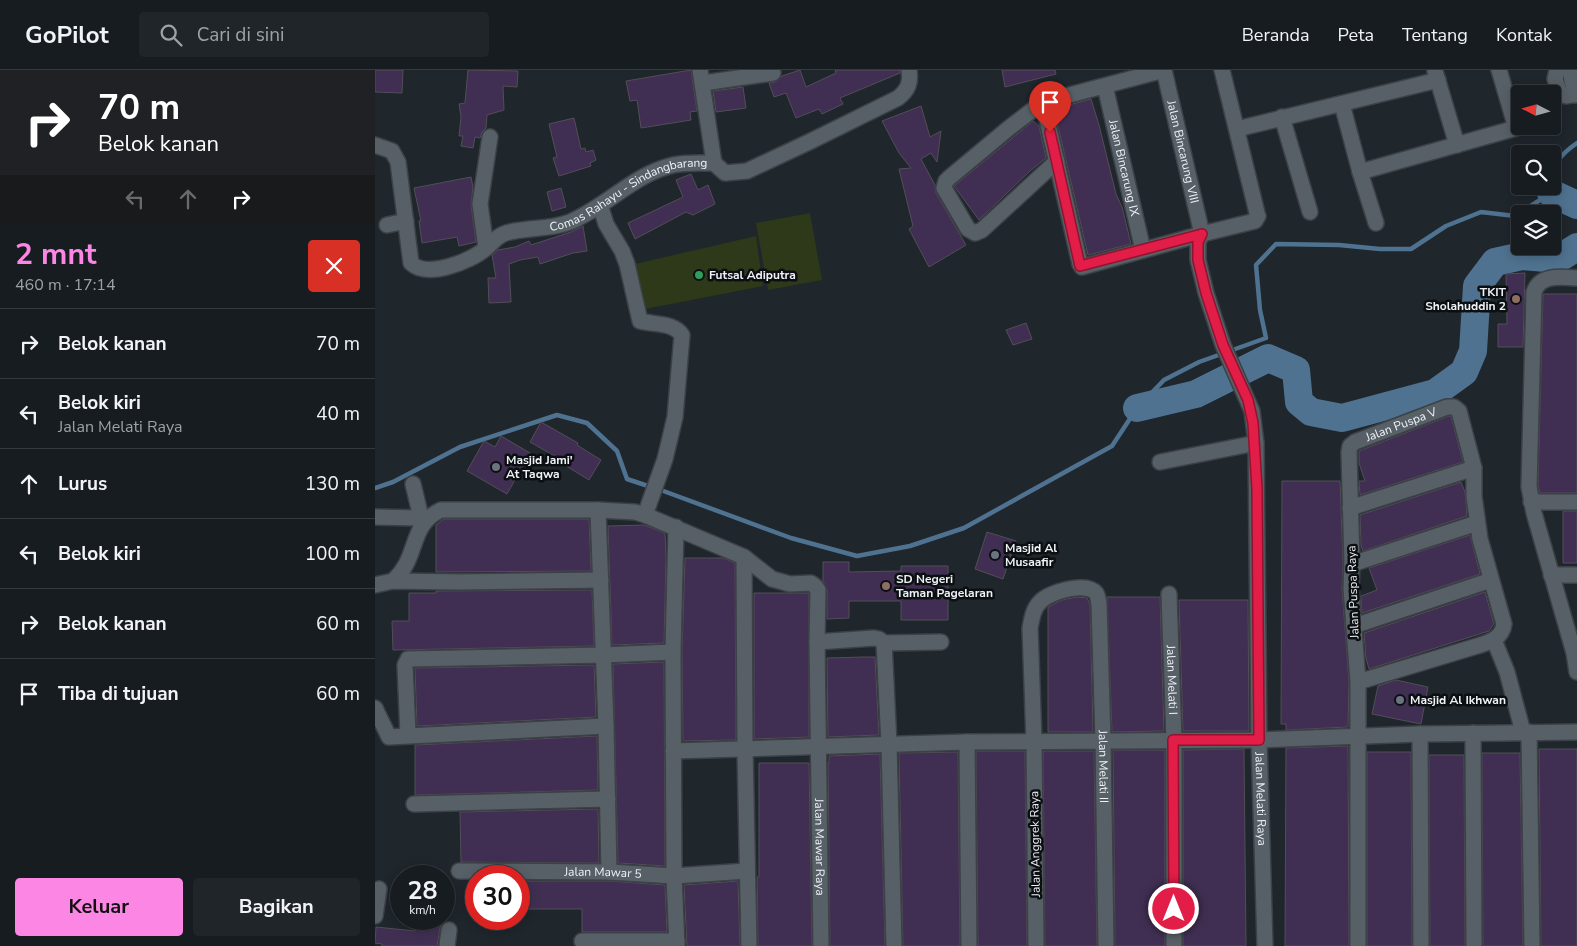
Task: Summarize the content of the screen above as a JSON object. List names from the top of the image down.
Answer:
{
  "streets": {
    "street": [
      "Jalan Bincarung VIII",
      "Jalan Bincarung IX",
      "Comas Rahayu - Sindangbarang",
      "Jalan Puspa V",
      "Jalan Puspa Raya",
      "Jalan Melati I",
      "Jalan Melati II",
      "Jalan Melati Raya",
      "Jalan Anggrek Raya",
      "Jalan Mawar Raya",
      "Jalan Mawar 5"
    ]
  },
  "crossings": [
    ["Jalan Bincarung VIII", "Jalan Melati Raya"],
    ["Jalan Puspa V", "Jalan Puspa Raya"],
    ["Jalan Melati II", "Jalan Anggrek Raya"]
  ],
  "places": [
    "Futsal Adiputra",
    "TKIT Sholahuddin 2",
    "Masjid Jami' At Taqwa",
    "Masjid Al Musaafir",
    "SD Negeri Taman Pagelaran",
    "Masjid Al Ikhwan"
  ],
  "north": "left",
  "page": {
    "header": "GoPilot",
    "search": "Cari di sini",
    "nav": [
      "Beranda",
      "Peta",
      "Tentang",
      "Kontak"
    ],
    "turn": ["70 m", "Belok kanan"],
    "heading": ["2 mnt", "460 m · 17:14"],
    "list": [
      {
        "name": "Belok kanan",
        "value": "70 m"
      },
      {
        "name": "Belok kiri",
        "note": "Jalan Melati Raya",
        "value": "40 m"
      },
      {
        "name": "Lurus",
        "value": "130 m"
      },
      {
        "name": "Belok kiri",
        "value": "100 m"
      },
      {
        "name": "Belok kanan",
        "value": "60 m"
      },
      {
        "name": "Tiba di tujuan",
        "value": "60 m"
      }
    ],
    "speed": "28 km/h",
    "limit": "30",
    "buttons": ["Keluar", "Bagikan"]
  }
}
